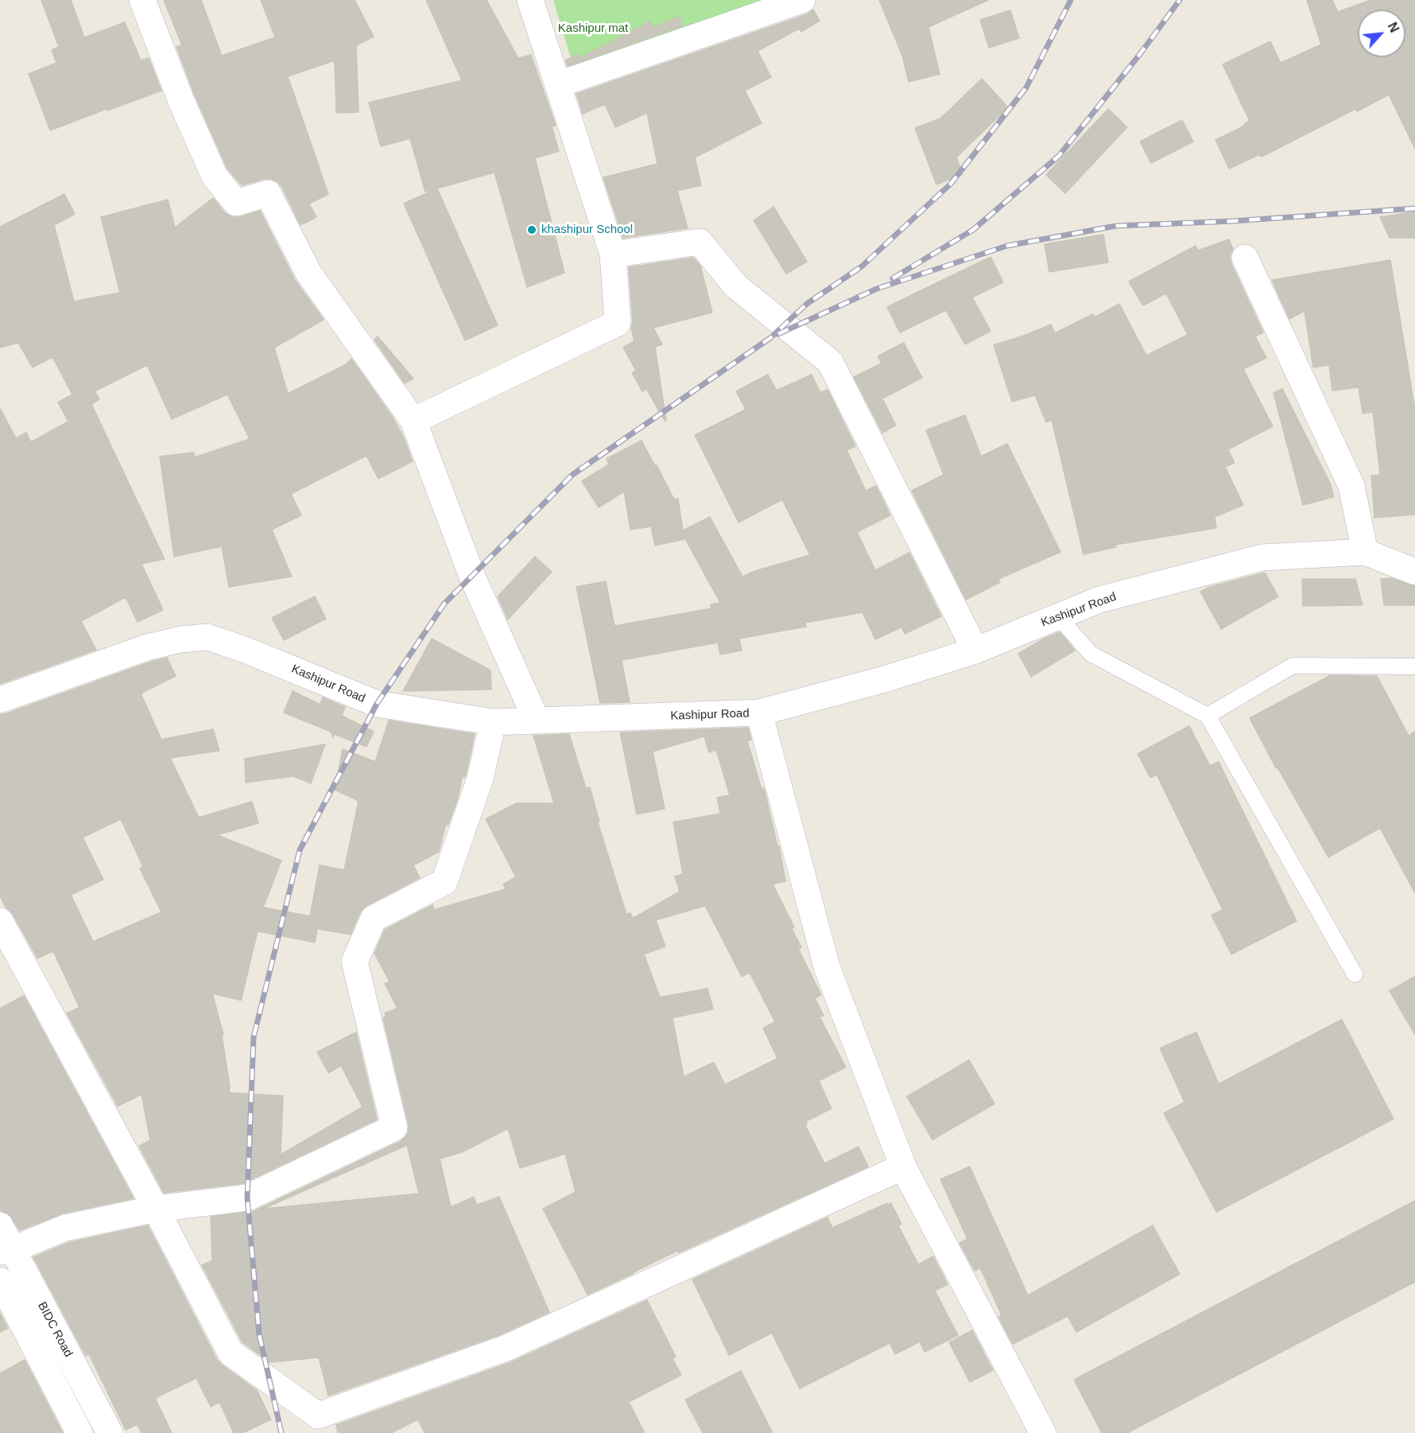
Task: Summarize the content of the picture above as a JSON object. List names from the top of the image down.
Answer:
{
  "streets": {
    "street": ["Kashipur Road", "BIDC Road"]
  },
  "parks": ["Kashipur mat"],
  "places": ["khashipur School"],
  "north": "top right"
}
